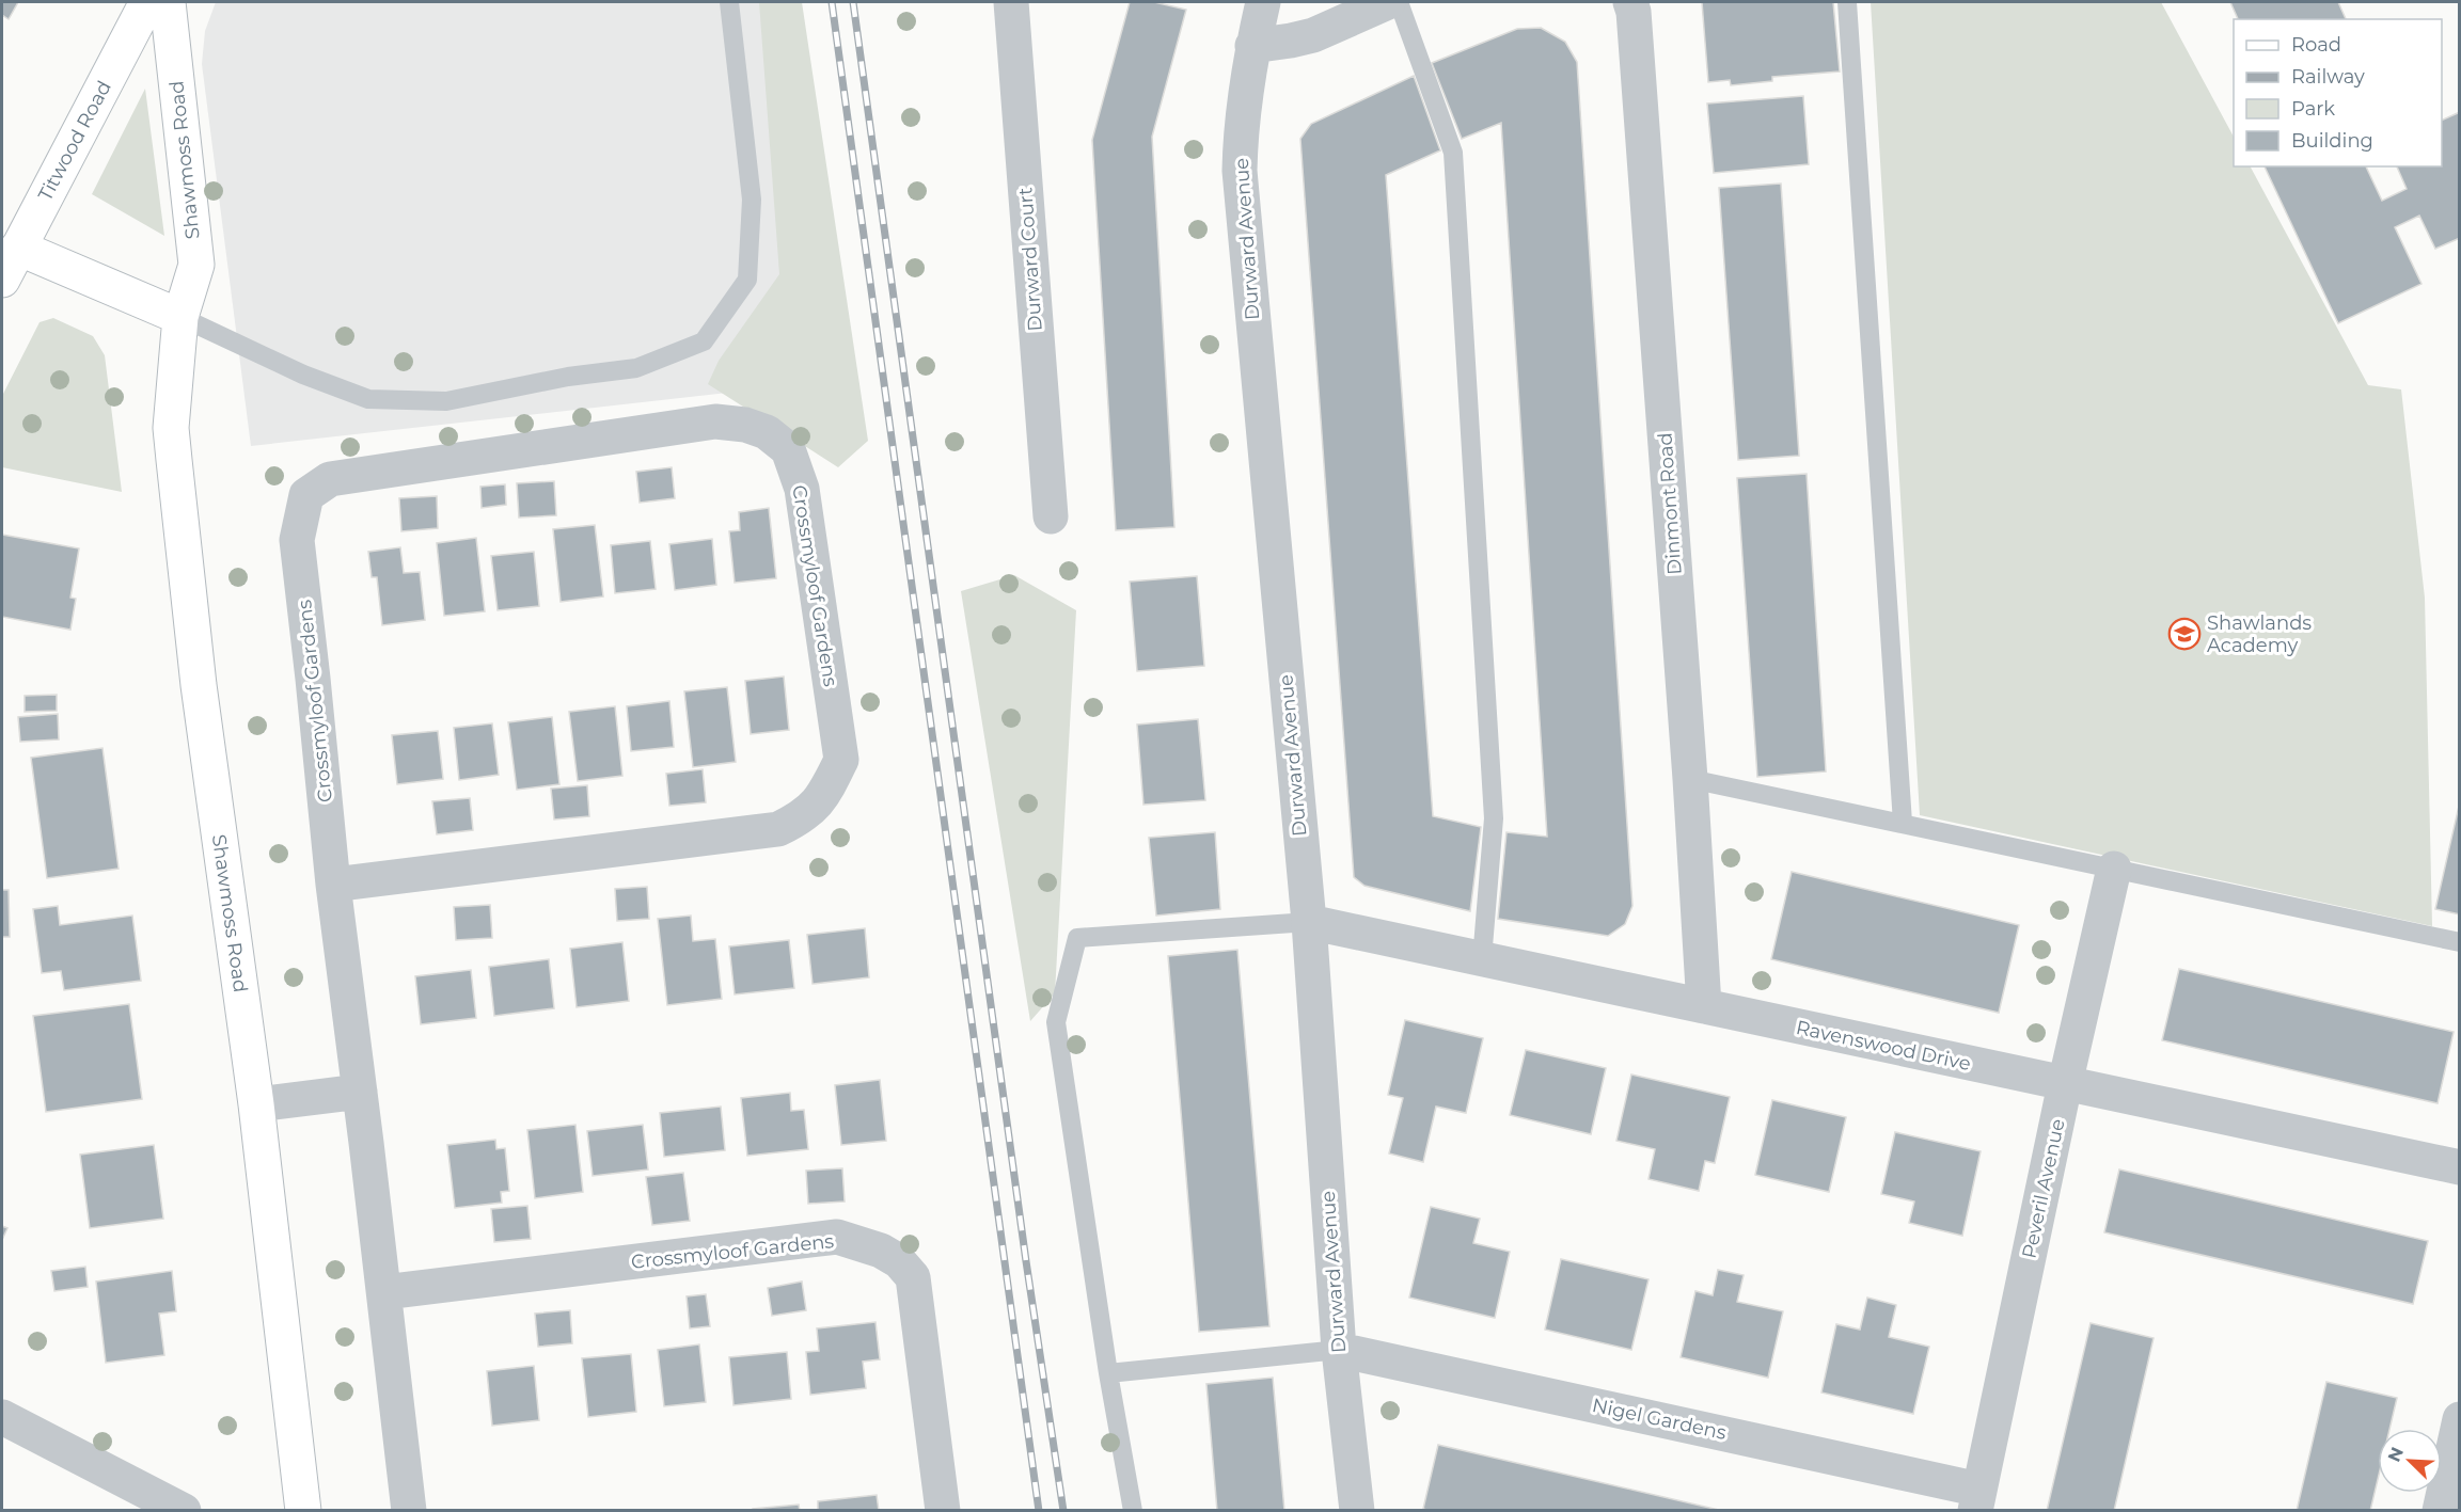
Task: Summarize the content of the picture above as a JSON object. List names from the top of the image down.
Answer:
{
  "streets": {
    "street": [
      "Titwood Road",
      "Shawmoss Road",
      "Durward Avenue",
      "Durward Court",
      "Dinmont Road",
      "Crossmyloof Gardens",
      "Ravenswood Drive",
      "Peveril Avenue",
      "Nigel Gardens"
    ]
  },
  "crossings": [
    ["Durward Avenue", "Ravenswood Drive"],
    ["Durward Avenue", "Nigel Gardens"],
    ["Dinmont Road", "Ravenswood Drive"],
    ["Ravenswood Drive", "Peveril Avenue"],
    ["Peveril Avenue", "Nigel Gardens"]
  ],
  "places": {
    "school or university": ["Shawlands Academy"]
  },
  "legend": [
    "Road",
    "Railway",
    "Park",
    "Building"
  ],
  "north": "top left"
}
